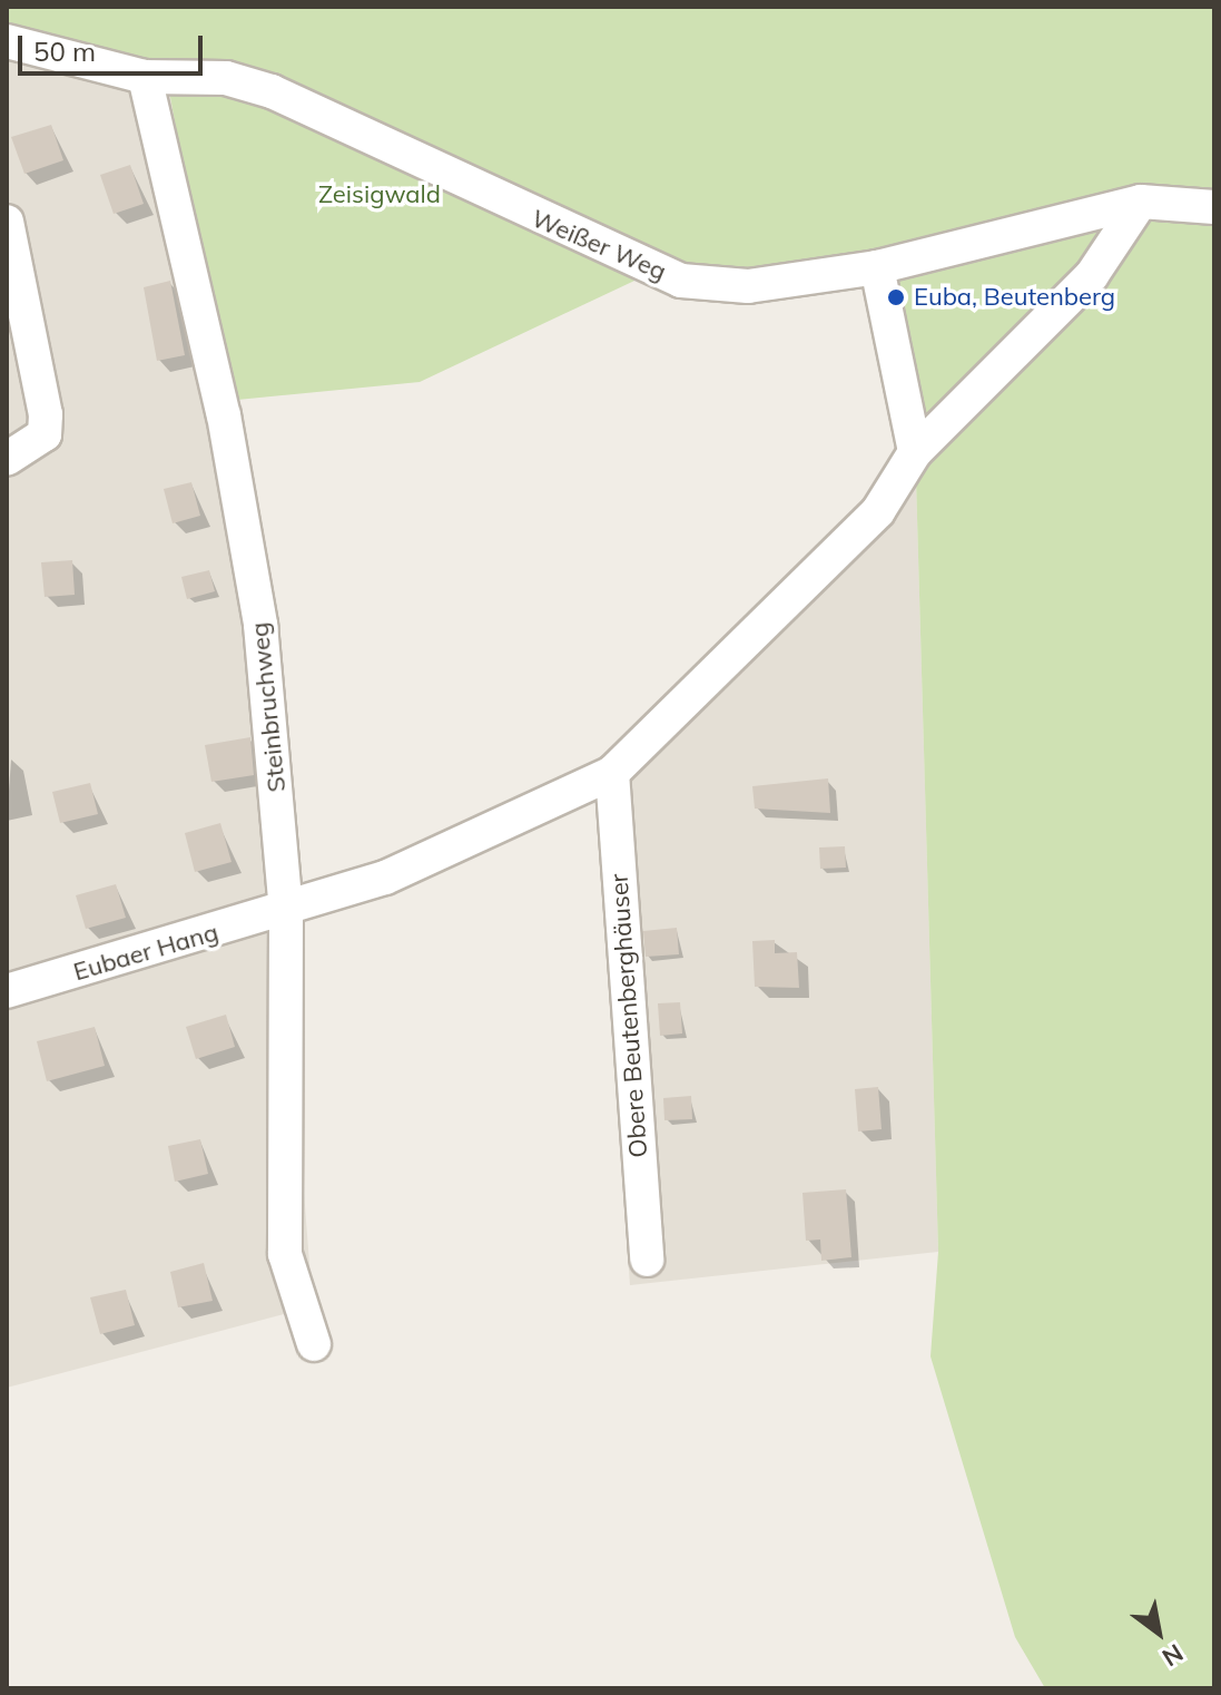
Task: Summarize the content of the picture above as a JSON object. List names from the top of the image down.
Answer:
{
  "streets": {
    "street": [
      "Weißer Weg",
      "Steinbruchweg",
      "Eubaer Hang",
      "Obere Beutenberghäuser"
    ]
  },
  "crossings": [
    ["Weißer Weg", "Steinbruchweg"],
    ["Steinbruchweg", "Eubaer Hang"]
  ],
  "parks": ["Zeisigwald"],
  "places": ["Euba, Beutenberg"],
  "scale_bar": "50 m",
  "north": "bottom right"
}
